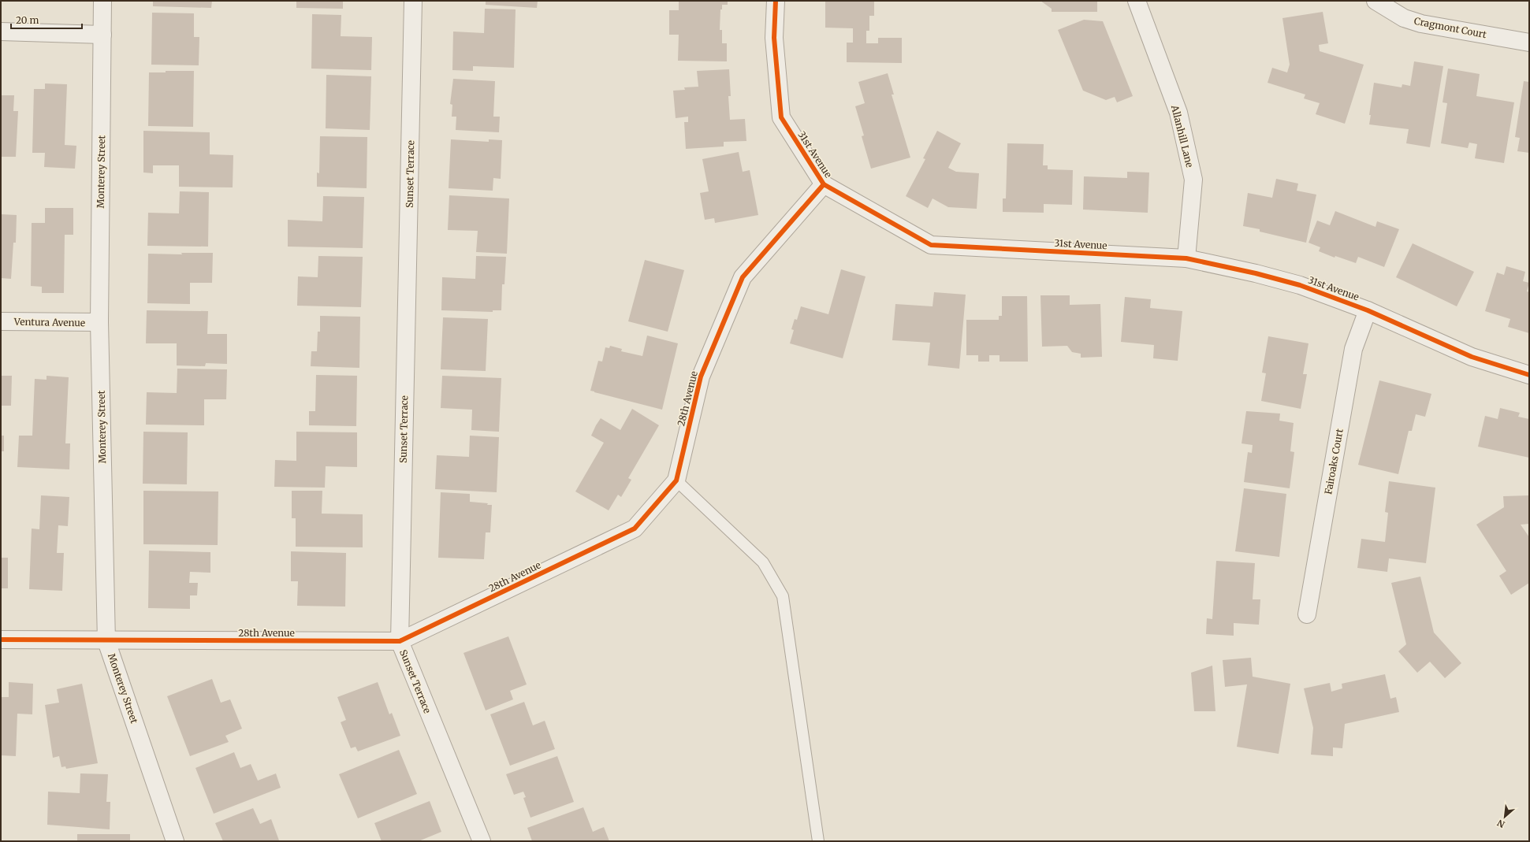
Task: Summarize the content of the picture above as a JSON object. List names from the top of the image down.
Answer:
{
  "streets": {
    "street": [
      "Cragmont Court",
      "Allanhill Lane",
      "31st Avenue",
      "Monterey Street",
      "Sunset Terrace",
      "Ventura Avenue",
      "28th Avenue",
      "Fairoaks Court"
    ]
  },
  "crossings": [
    ["Allanhill Lane", "31st Avenue"],
    ["31st Avenue", "28th Avenue"],
    ["31st Avenue", "Fairoaks Court"],
    ["Monterey Street", "Ventura Avenue"],
    ["Monterey Street", "28th Avenue"],
    ["Sunset Terrace", "28th Avenue"]
  ],
  "scale_bar": "20 m",
  "north": "bottom left"
}
